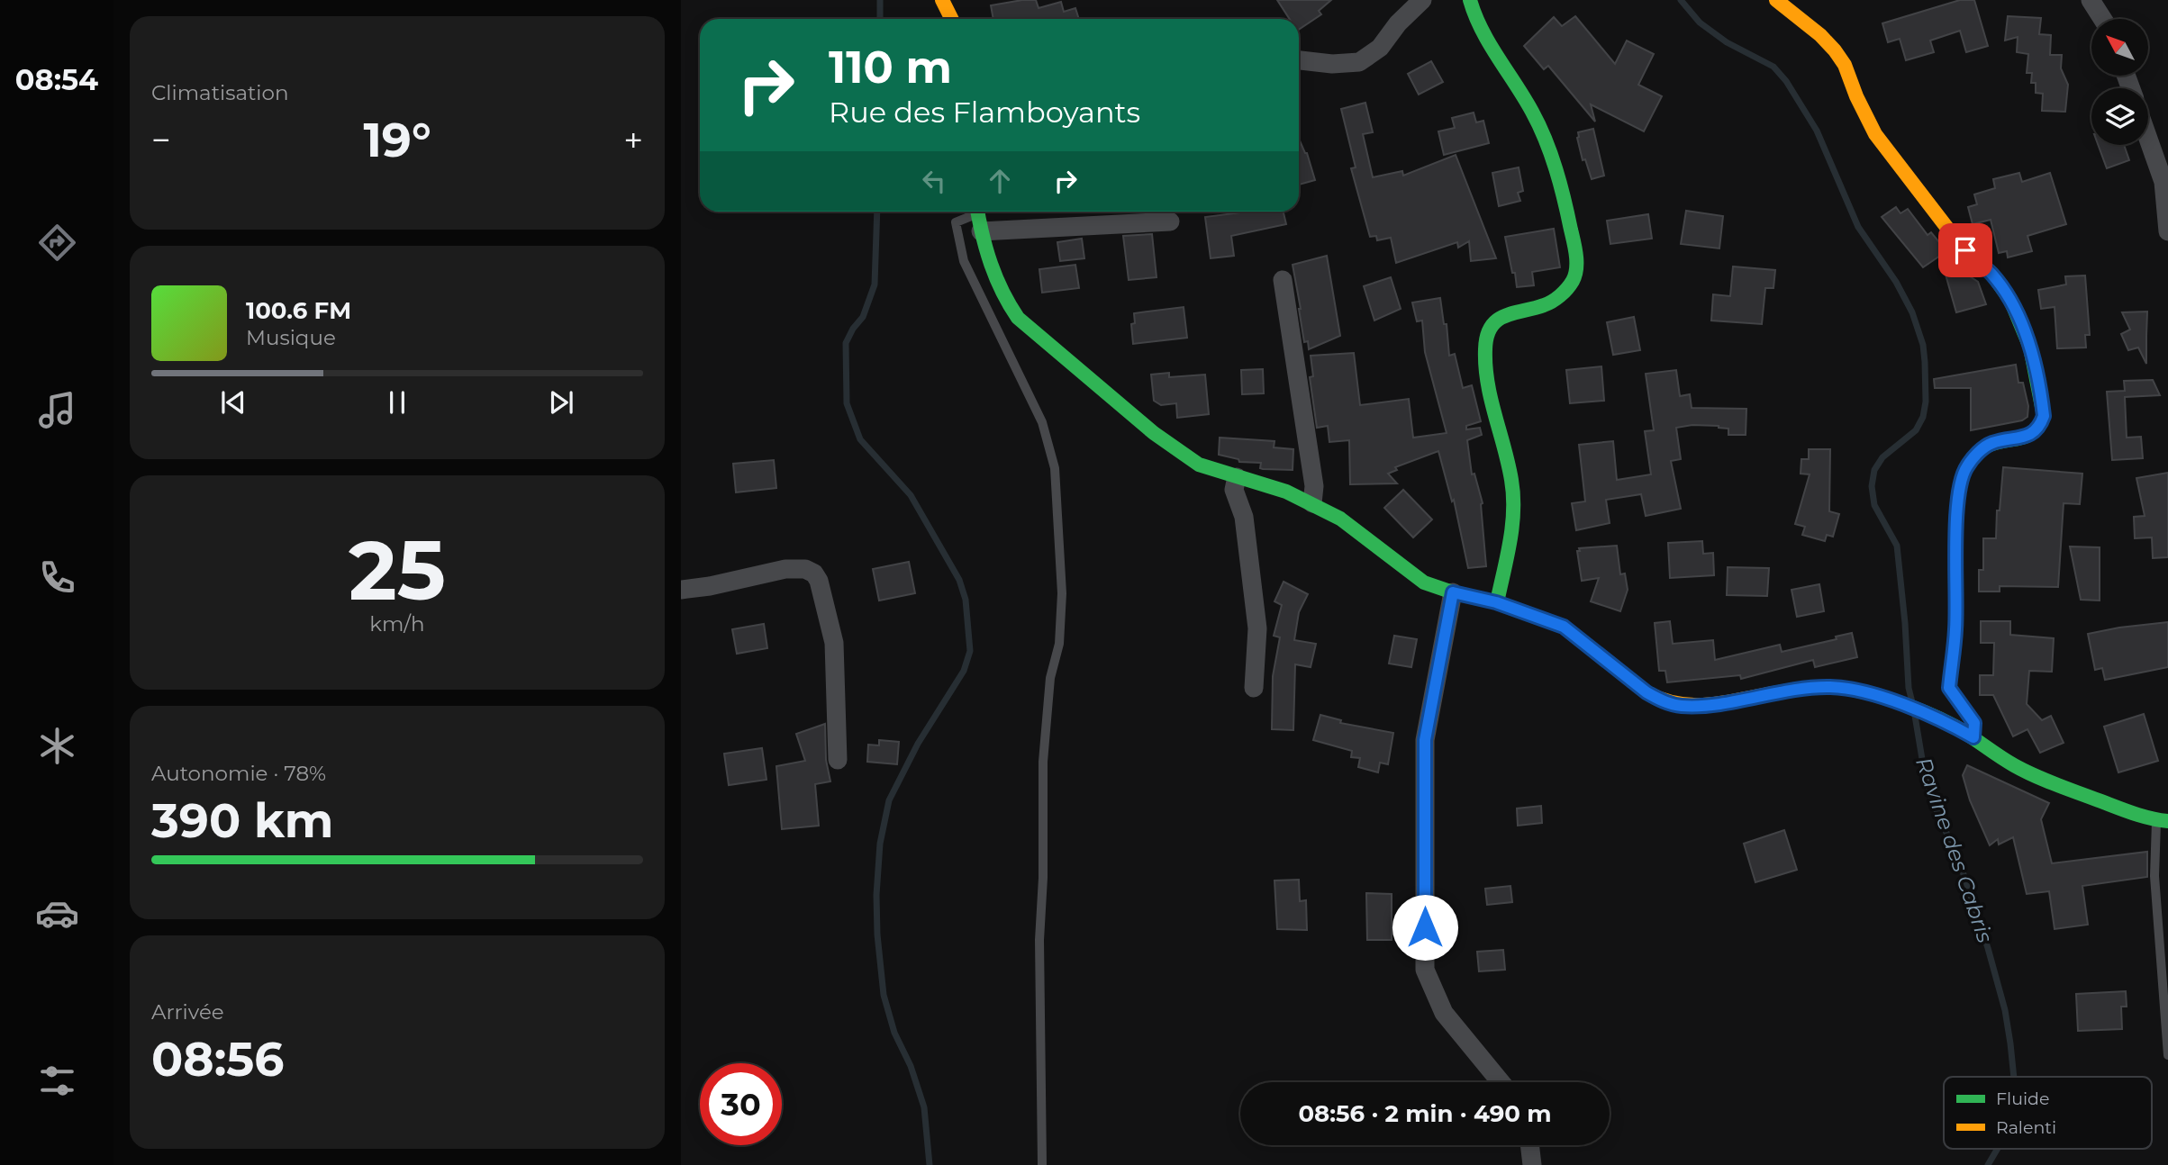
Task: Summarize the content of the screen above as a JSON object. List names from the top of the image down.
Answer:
{
  "water": ["Ravine des Cabris"],
  "legend": ["Fluide", "Ralenti"],
  "north": "top left",
  "page": {
    "tabs": "08:54",
    "tile": [
      "Climatisation",
      ["25", "km/h"],
      ["Autonomie · 78%", "390 km"],
      ["Arrivée", "08:56"]
    ],
    "turn": ["110 m", "Rue des Flamboyants"],
    "heat": ["−", "19°", "+"],
    "song": ["100.6 FM", "Musique"],
    "limit": "30",
    "trip": "08:56 · 2 min · 490 m"
  }
}
